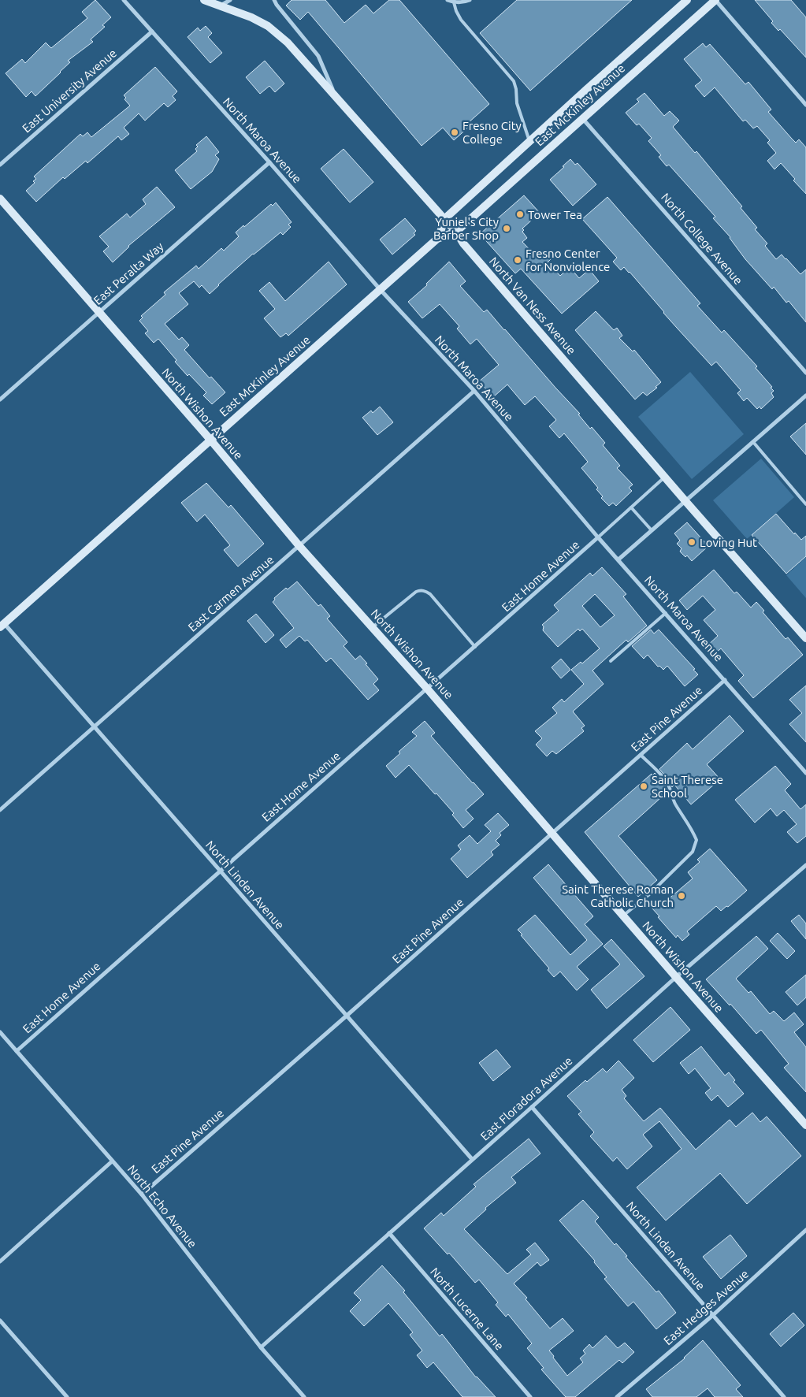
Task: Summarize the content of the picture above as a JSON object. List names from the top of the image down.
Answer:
{
  "streets": {
    "main road": ["East McKinley Avenue", "North Van Ness Avenue", "North Wishon Avenue"],
    "street": [
      "East University Avenue",
      "North Maroa Avenue",
      "North College Avenue",
      "East Peralta Way",
      "East Home Avenue",
      "East Carmen Avenue",
      "East Pine Avenue",
      "North Linden Avenue",
      "East Floradora Avenue",
      "North Echo Avenue",
      "East Hedges Avenue",
      "North Lucerne Lane"
    ]
  },
  "crossings": [
    ["East University Avenue", "North Maroa Avenue"],
    ["East McKinley Avenue", "North Maroa Avenue"],
    ["East McKinley Avenue", "North College Avenue"],
    ["East McKinley Avenue", "North Van Ness Avenue"],
    ["East McKinley Avenue", "North Wishon Avenue"],
    ["East McKinley Avenue", "North Linden Avenue"],
    ["North Maroa Avenue", "East Peralta Way"],
    ["North Maroa Avenue", "East Home Avenue"],
    ["North Maroa Avenue", "East Carmen Avenue"],
    ["North Maroa Avenue", "East Pine Avenue"],
    ["East Peralta Way", "North Wishon Avenue"],
    ["North Wishon Avenue", "East Home Avenue"],
    ["North Wishon Avenue", "East Carmen Avenue"],
    ["North Wishon Avenue", "East Pine Avenue"],
    ["North Wishon Avenue", "East Floradora Avenue"],
    ["East Home Avenue", "North Linden Avenue"],
    ["East Home Avenue", "North Echo Avenue"],
    ["East Carmen Avenue", "North Linden Avenue"],
    ["East Pine Avenue", "North Linden Avenue"],
    ["East Pine Avenue", "North Echo Avenue"],
    ["North Linden Avenue", "East Floradora Avenue"],
    ["North Linden Avenue", "East Hedges Avenue"],
    ["East Floradora Avenue", "North Echo Avenue"],
    ["East Floradora Avenue", "North Lucerne Lane"]
  ],
  "places": [
    "Fresno City College",
    "Tower Tea",
    "Yuniel's City Barber Shop",
    "Fresno Center for Nonviolence",
    "Loving Hut",
    "Saint Therese School",
    "Saint Therese Roman Catholic Church"
  ]
}
